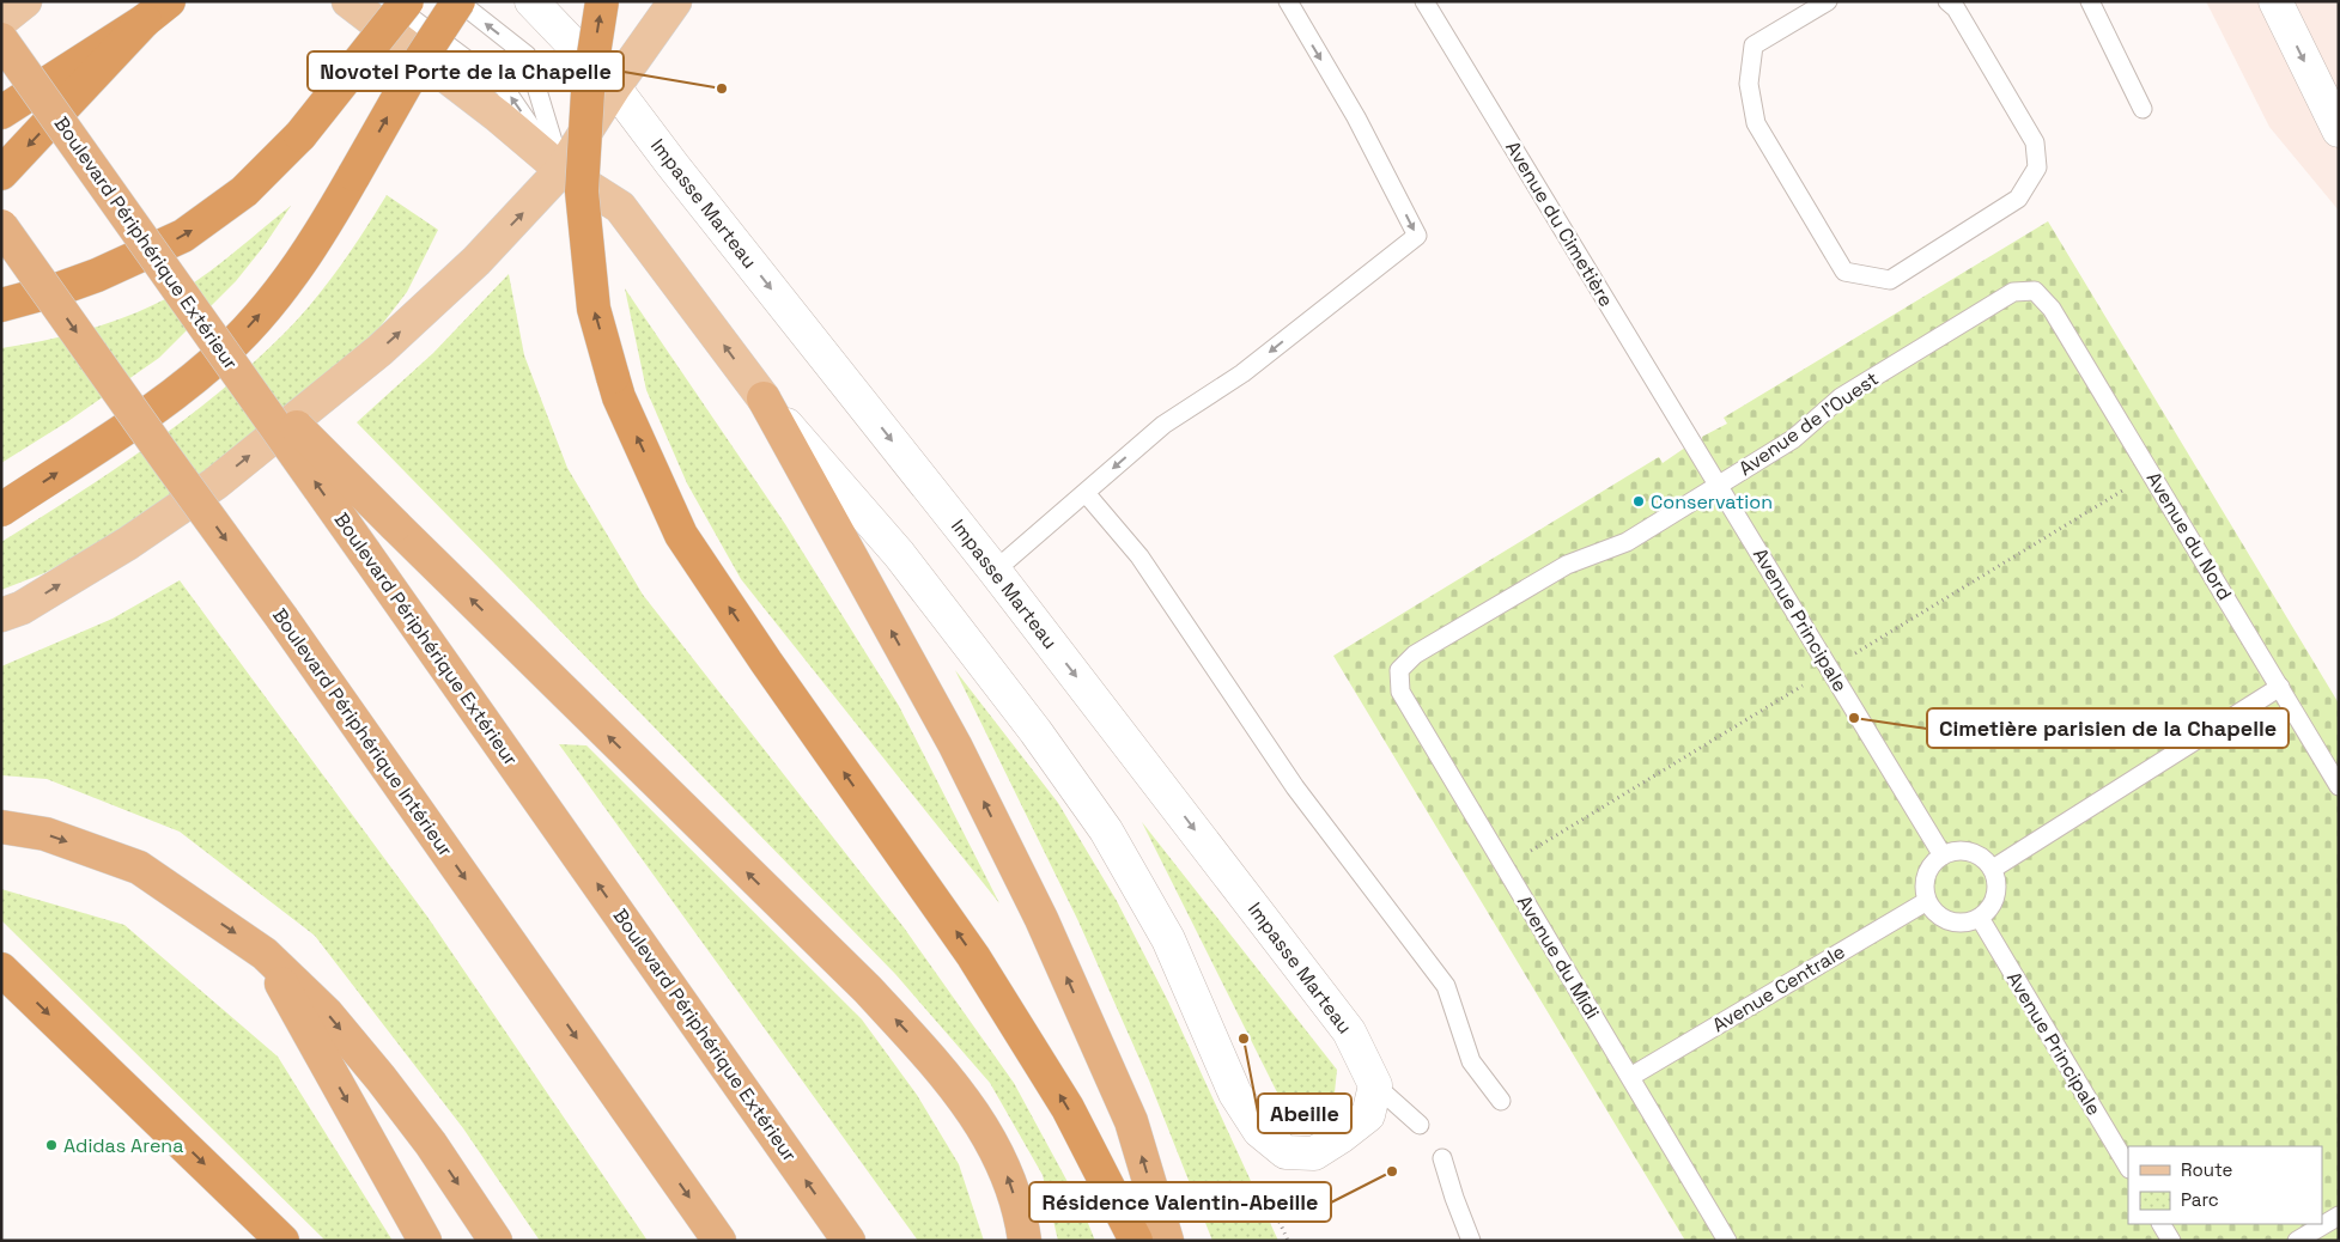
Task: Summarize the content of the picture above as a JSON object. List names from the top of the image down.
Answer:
{
  "streets": {
    "highway": ["Boulevard Périphérique Extérieur", "Boulevard Périphérique Intérieur"],
    "street": ["Impasse Marteau"],
    "lane": [
      "Avenue du Cimetière",
      "Avenue de l'Ouest",
      "Avenue du Nord",
      "Avenue Principale",
      "Avenue du Midi",
      "Avenue Centrale"
    ]
  },
  "crossings": [
    ["Avenue du Cimetière", "Avenue Principale"],
    ["Avenue de l'Ouest", "Avenue du Nord"],
    ["Avenue de l'Ouest", "Avenue Principale"],
    ["Avenue de l'Ouest", "Avenue du Midi"],
    ["Avenue Principale", "Avenue Centrale"],
    ["Avenue du Midi", "Avenue Centrale"]
  ],
  "one_way": ["Impasse Marteau"],
  "places": [
    "Novotel Porte de la Chapelle",
    "Conservation",
    "Cimetière parisien de la Chapelle",
    "Abeille",
    "Adidas Arena",
    "Résidence Valentin-Abeille"
  ],
  "legend": ["Route", "Parc"]
}
